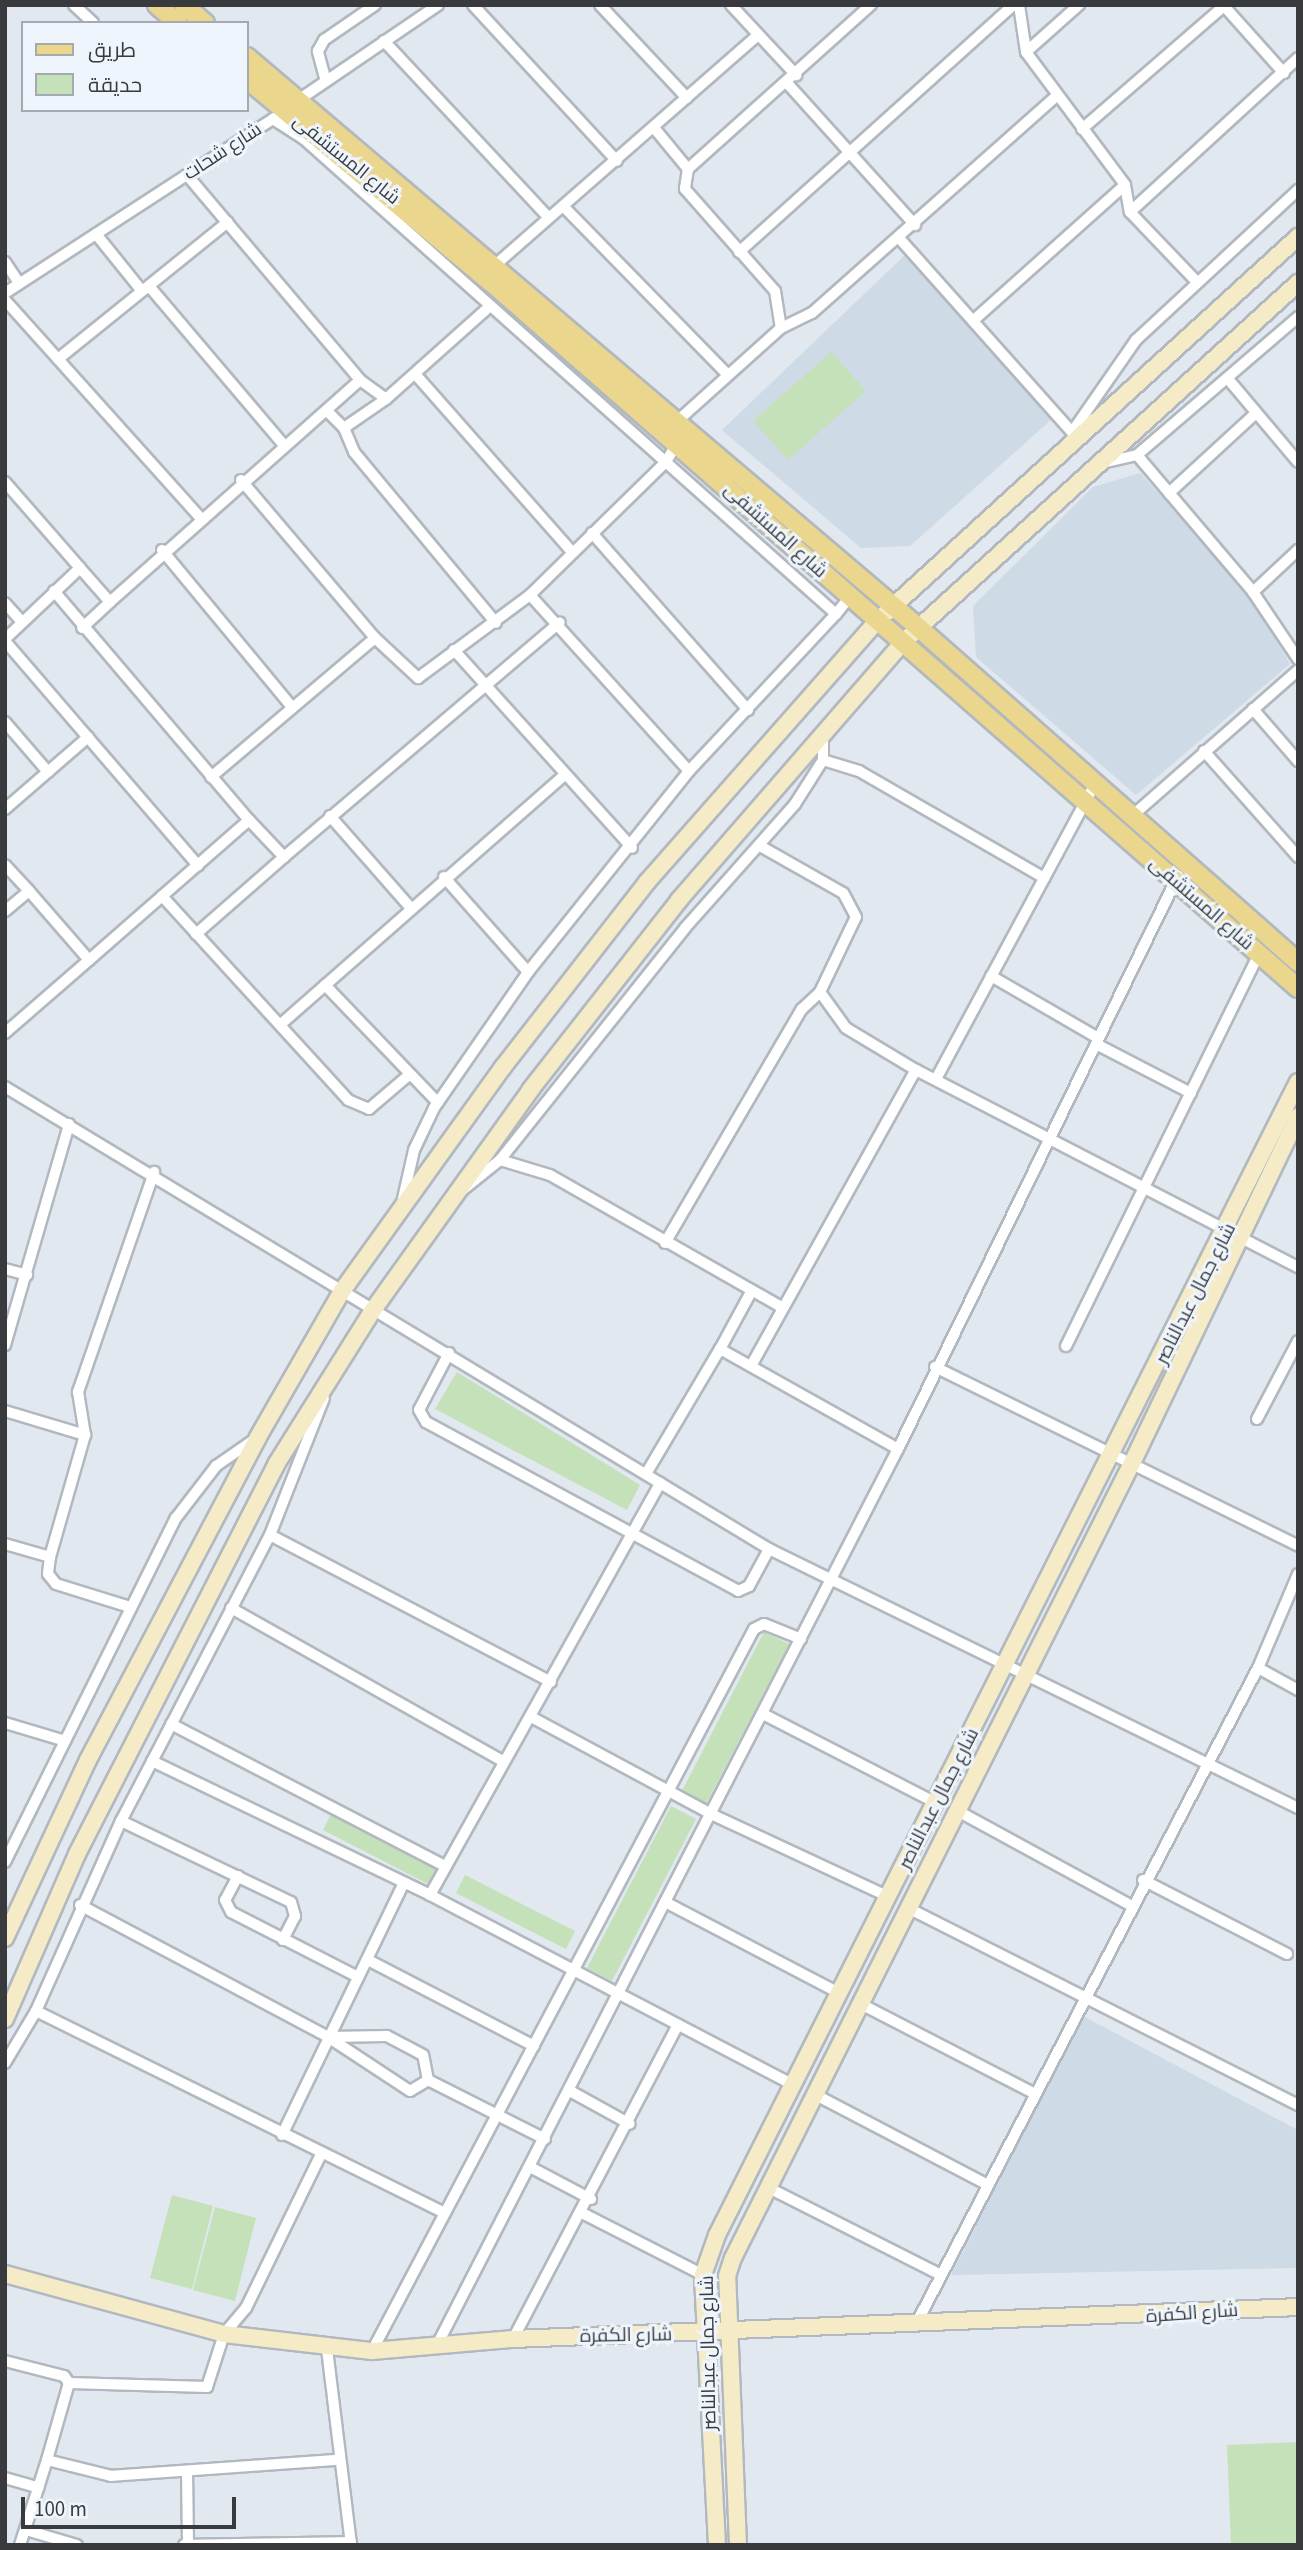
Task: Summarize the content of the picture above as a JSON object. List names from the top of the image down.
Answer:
{
  "streets": {
    "main road": ["شارع المستشفى"],
    "street": ["شارع شحات", "شارع جمال عبدالناصر", "شارع الكفرة"]
  },
  "crossings": [
    ["شارع شحات", "شارع المستشفى"],
    ["شارع جمال عبدالناصر", "شارع الكفرة"]
  ],
  "legend": ["طريق", "حديقة"],
  "scale_bar": "100 m"
}
